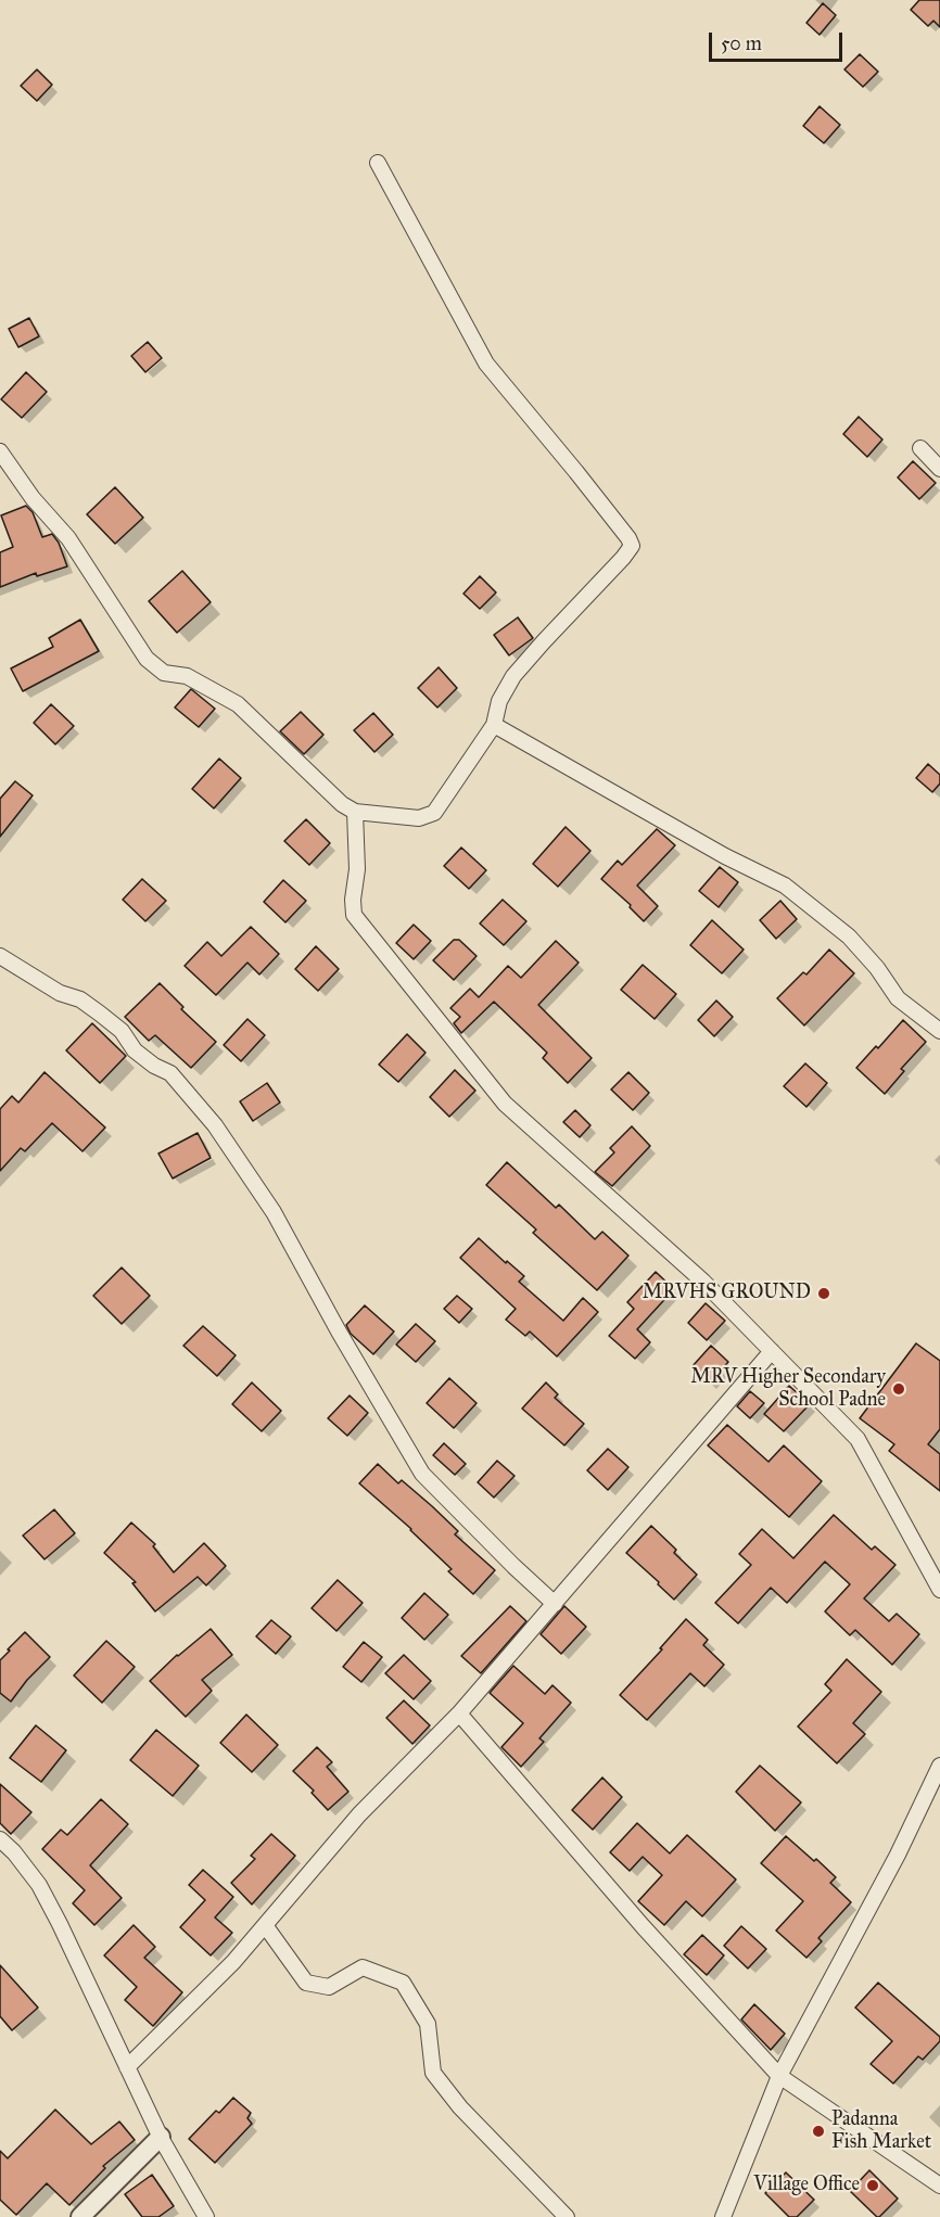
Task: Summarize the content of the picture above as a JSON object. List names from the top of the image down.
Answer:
{
  "places": [
    "MRVHS GROUND",
    "MRV Higher Secondary School Padne",
    "Padanna Fish Market",
    "Village Office"
  ],
  "scale_bar": "50 m"
}
